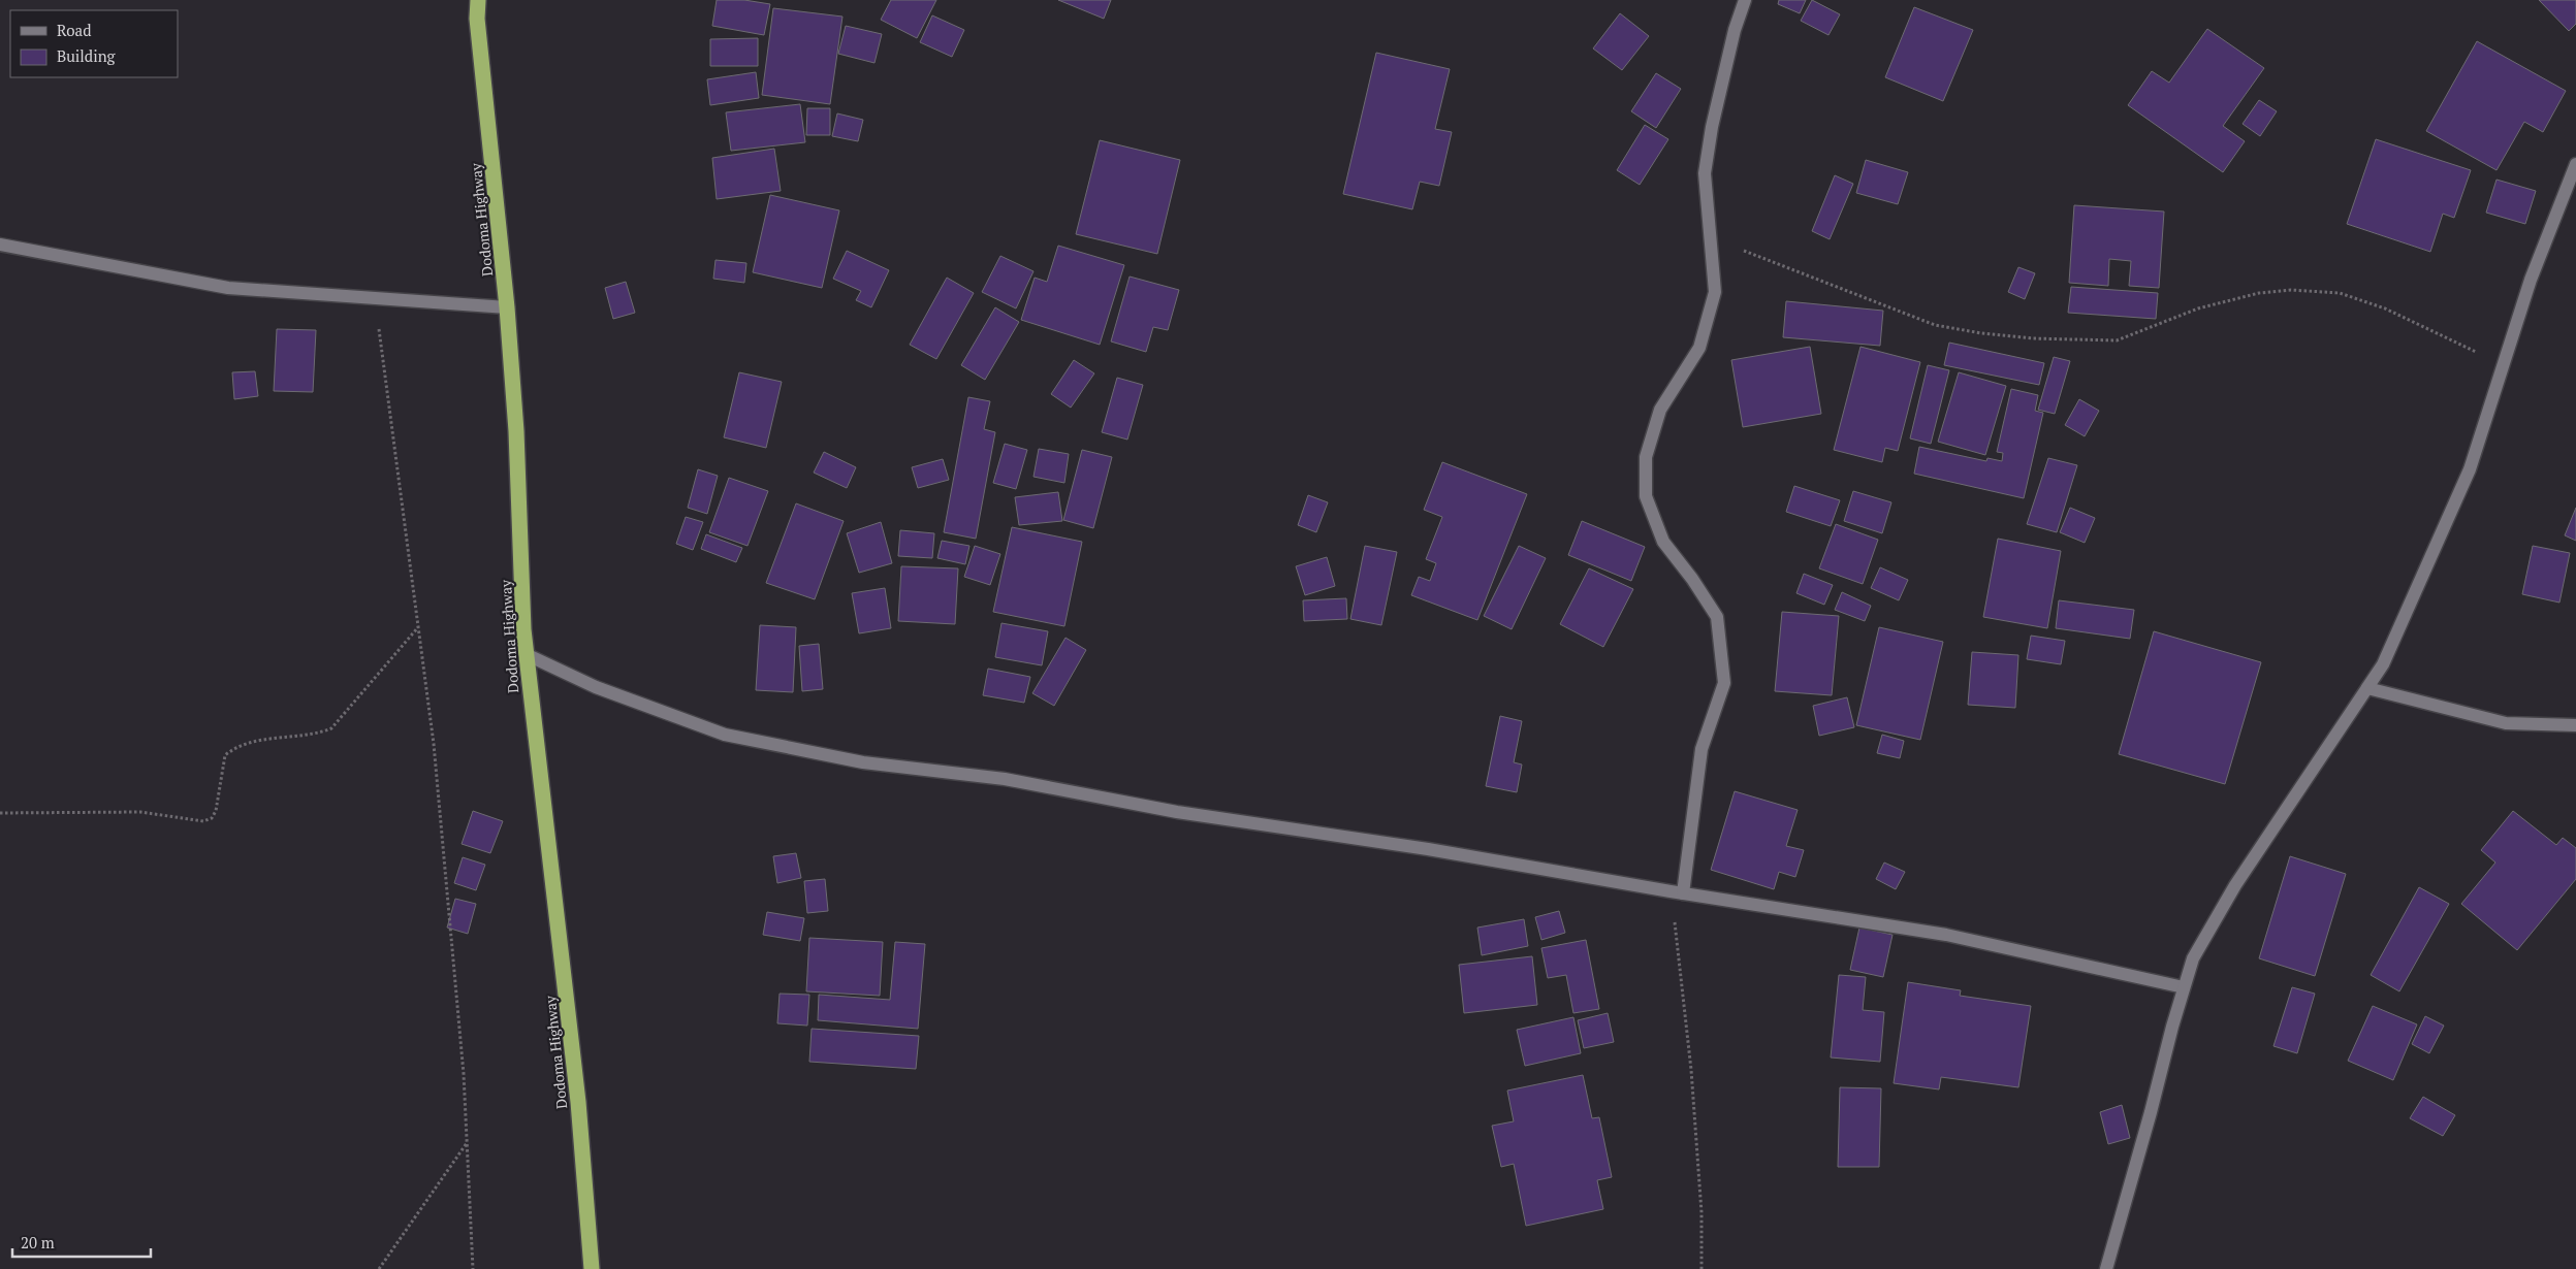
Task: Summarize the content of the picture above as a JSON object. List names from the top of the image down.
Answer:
{
  "streets": {
    "highway": ["Dodoma Highway"]
  },
  "legend": ["Road", "Building"],
  "scale_bar": "20 m"
}
